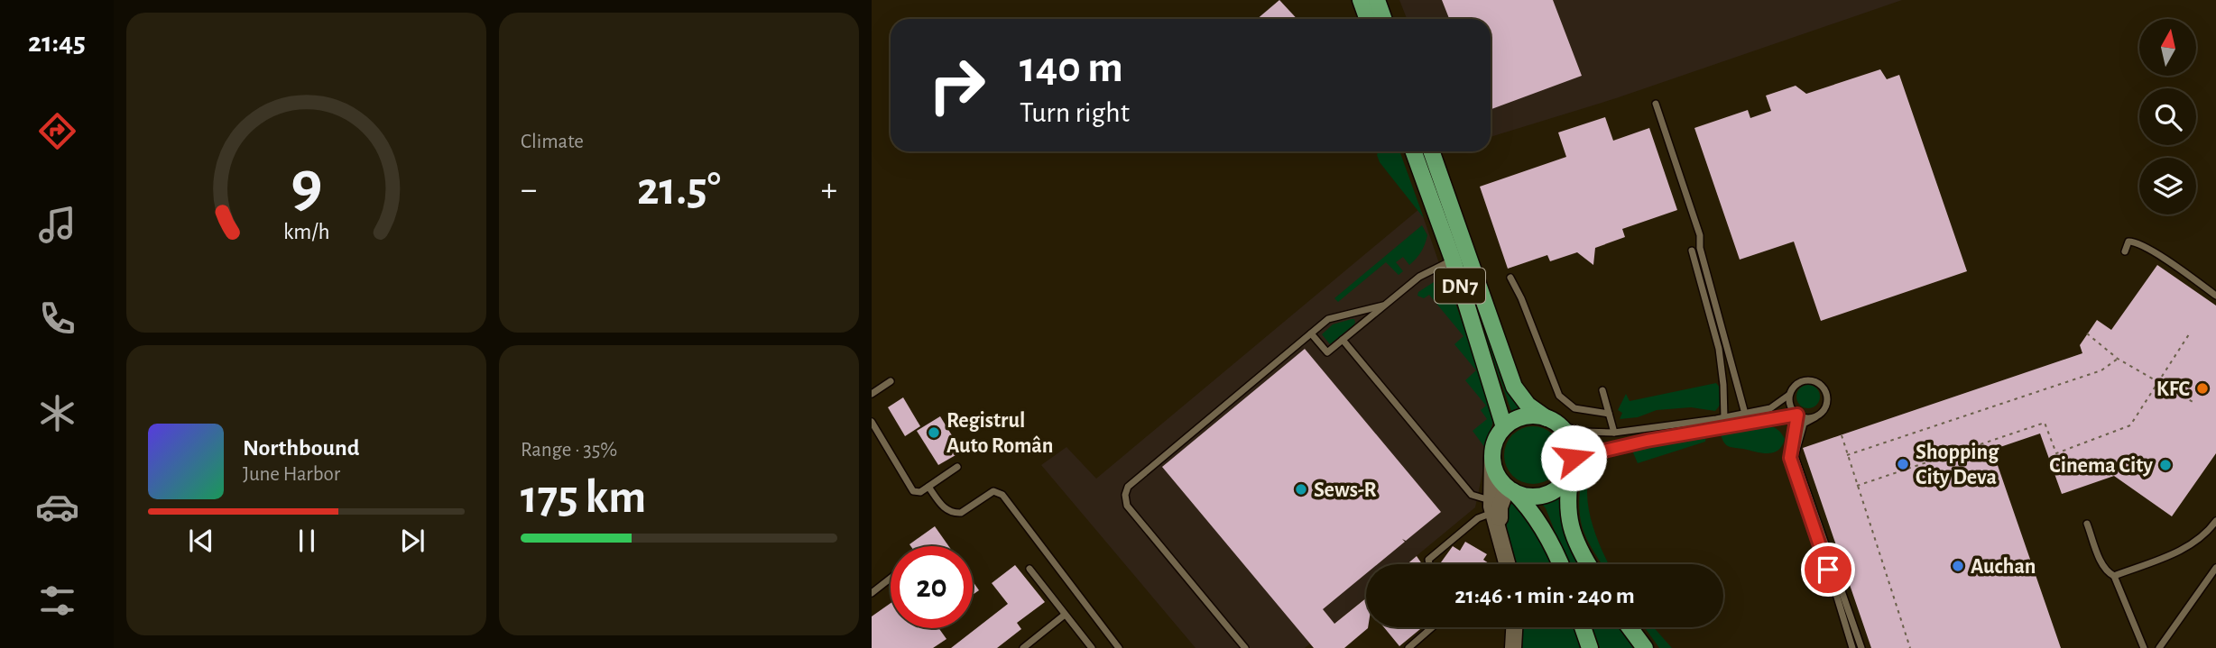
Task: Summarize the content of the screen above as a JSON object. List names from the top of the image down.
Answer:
{
  "streets": {
    "main road": ["DN7"]
  },
  "places": [
    "KFC",
    "Registrul Auto Român",
    "Shopping City Deva",
    "Cinema City",
    "Sews-R",
    "Auchan"
  ],
  "north": "top",
  "page": {
    "tabs": "21:45",
    "tile": [
      "Climate",
      ["Range · 35%", "175 km"]
    ],
    "turn": ["140 m", "Turn right"],
    "heat": ["−", "21.5°", "+"],
    "song": ["Northbound", "June Harbor"],
    "limit": "20",
    "trip": "21:46 · 1 min · 240 m",
    "gauge": ["9", "km/h"]
  }
}
